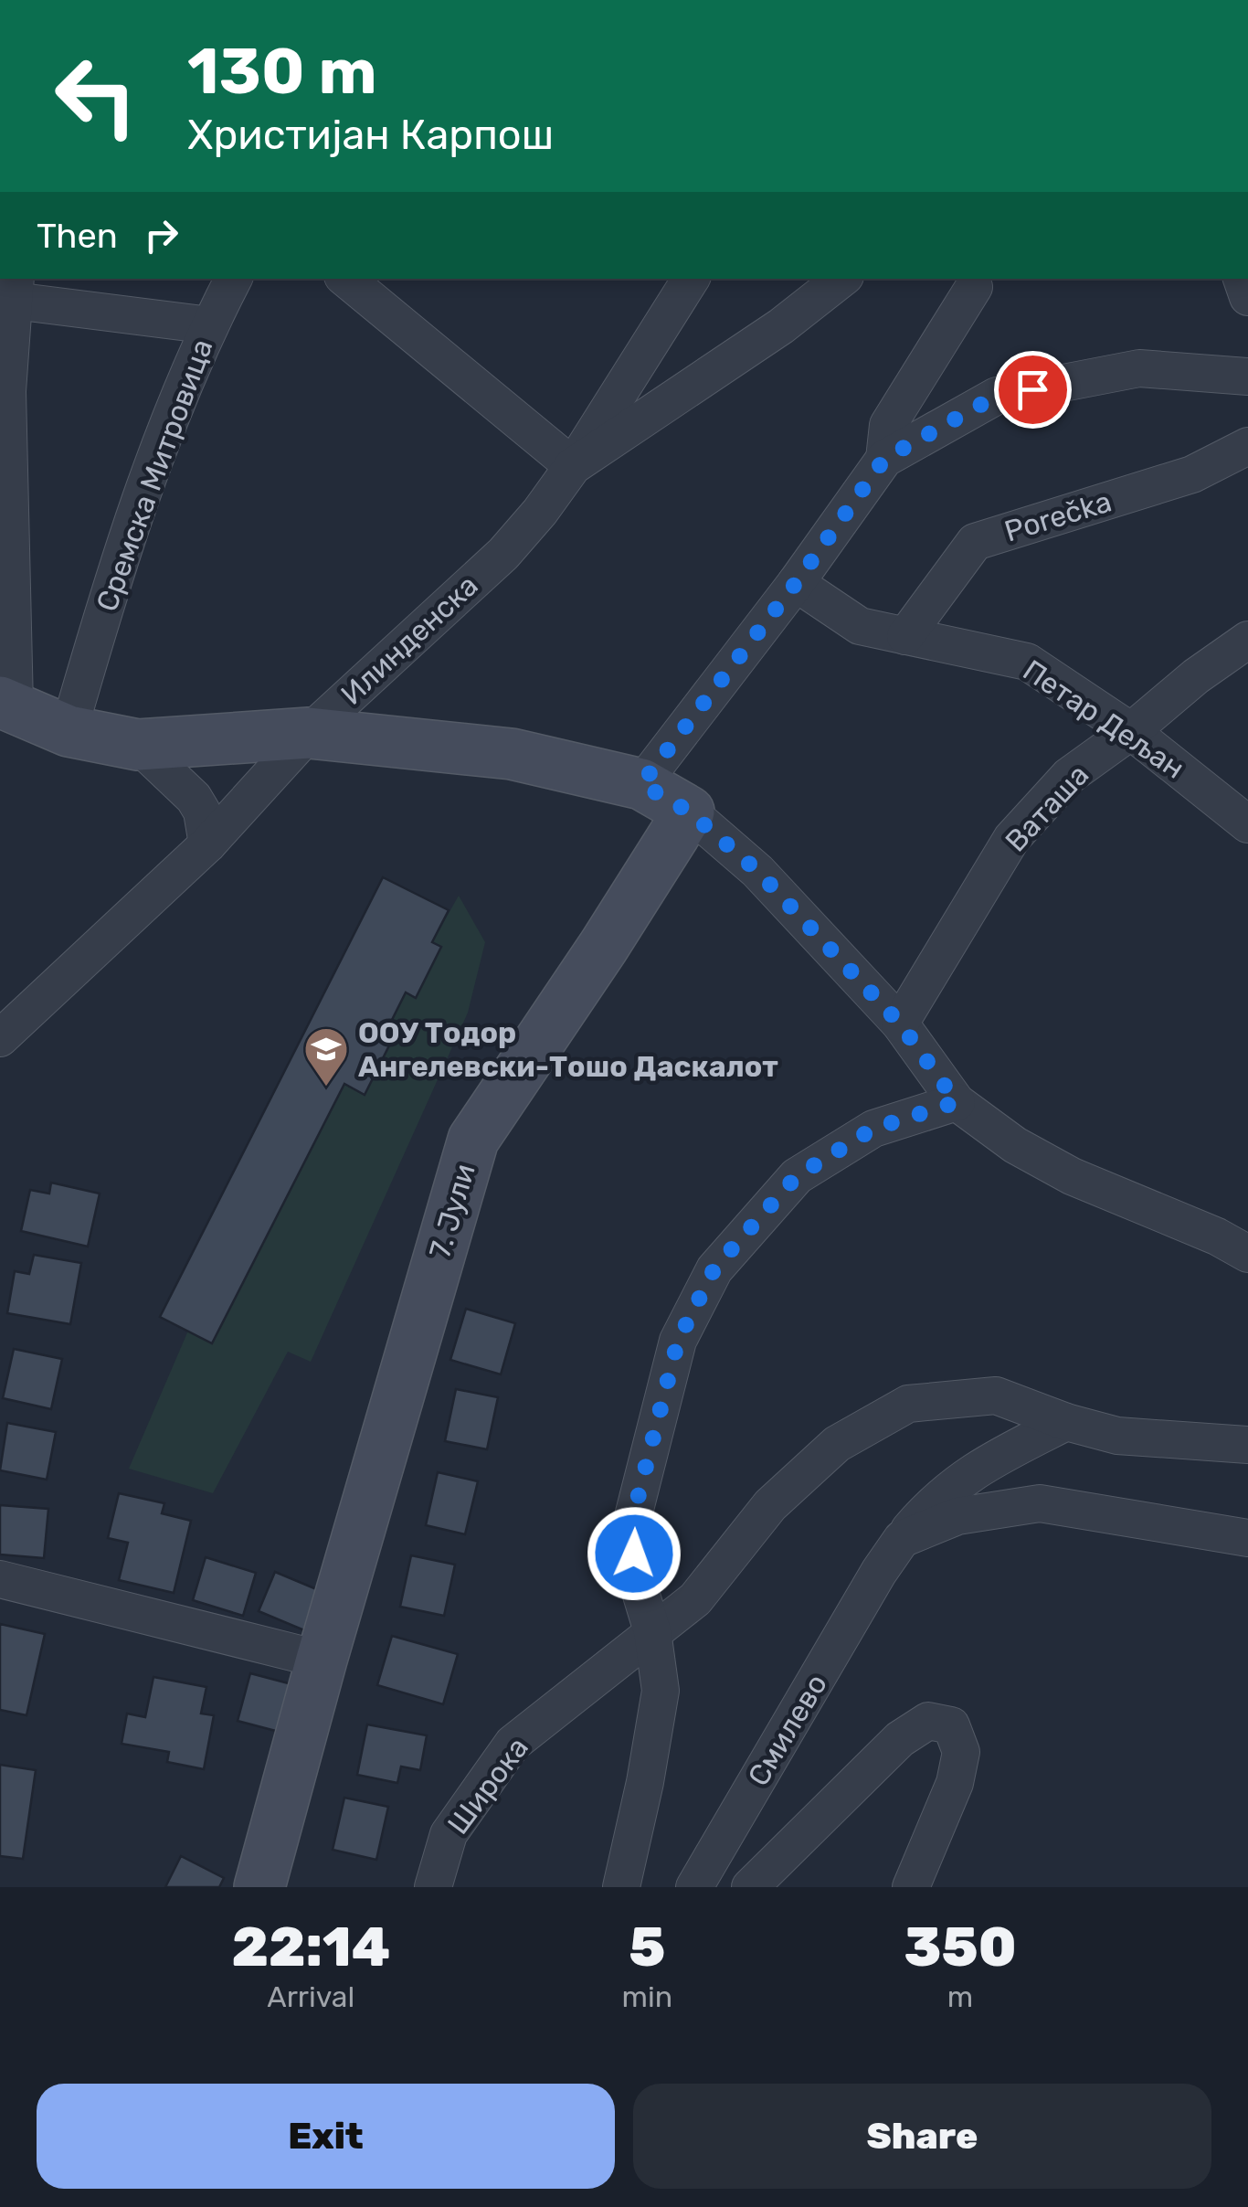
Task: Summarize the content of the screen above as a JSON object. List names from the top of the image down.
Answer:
{
  "streets": {
    "street": [
      "Сремска Митровица",
      "Porečka",
      "Илинденска",
      "Петар Дељан",
      "Ваташа",
      "7. Јули",
      "Смилево",
      "Широка"
    ]
  },
  "crossings": [
    ["Porečka", "Петар Дељан"],
    ["Петар Дељан", "Ваташа"]
  ],
  "places": {
    "school or university": ["ООУ Тодор Ангелевски-Тошо Даскалот"]
  },
  "page": {
    "turn": ["130 m", "Христијан Карпош"],
    "then": "Then",
    "eta": [
      "22:14",
      "Arrival",
      "5",
      "min",
      "350",
      "m"
    ],
    "buttons": ["Exit", "Share"]
  }
}
